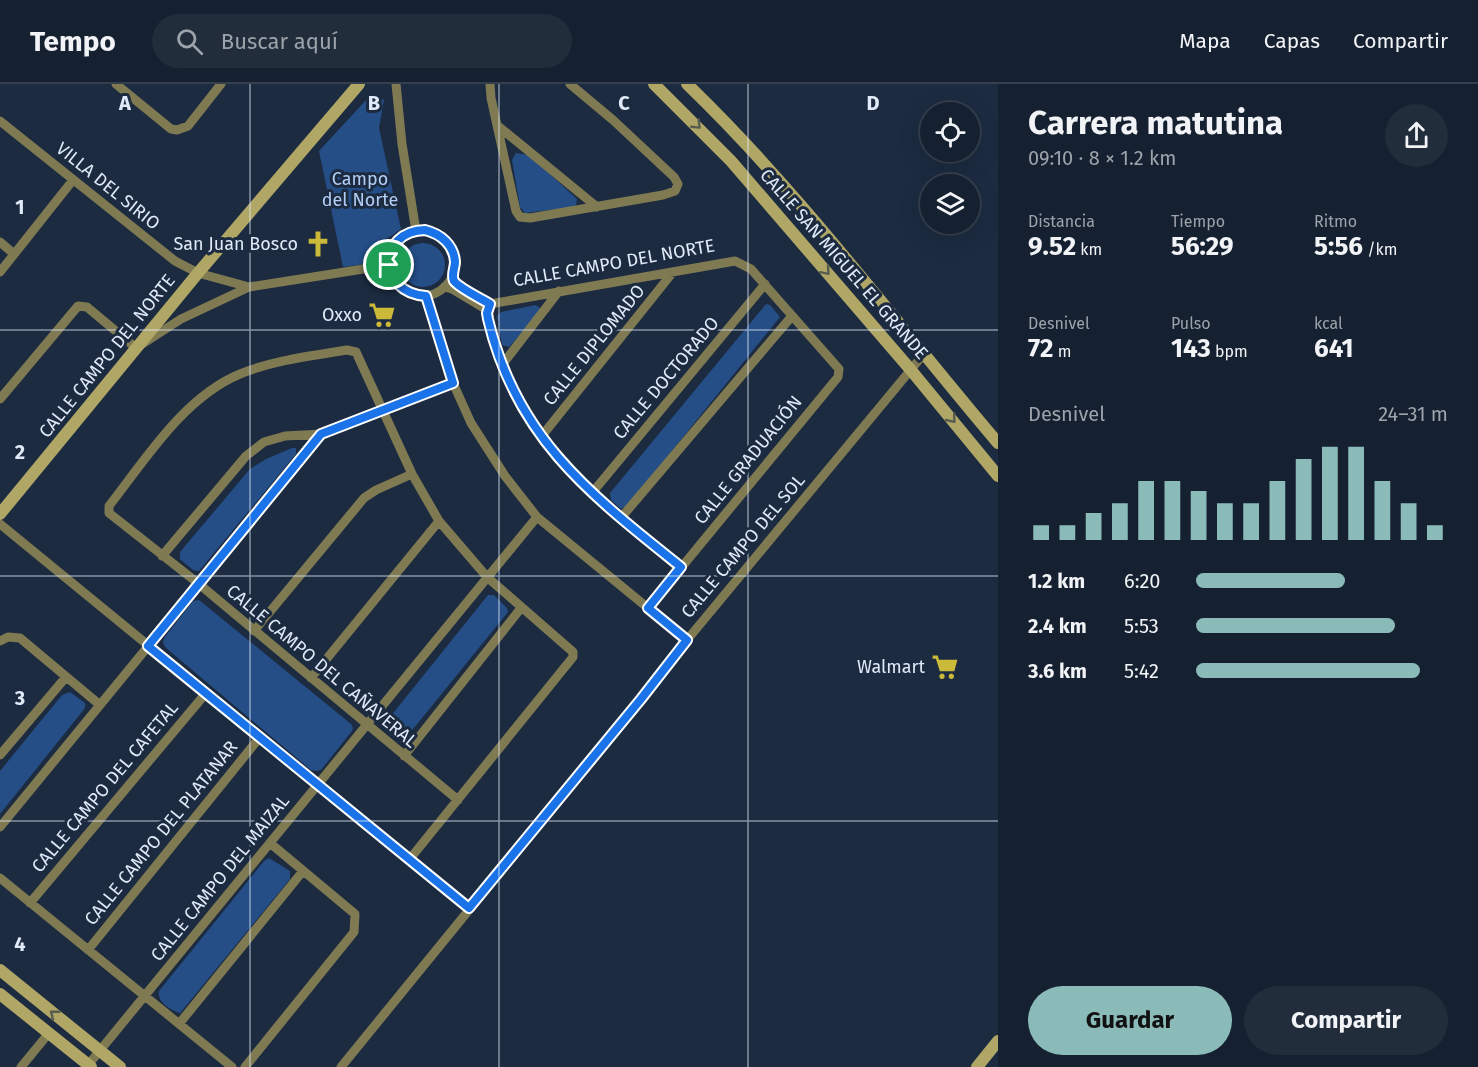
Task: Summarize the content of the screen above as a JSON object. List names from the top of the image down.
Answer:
{
  "streets": {
    "street": [
      "VILLA DEL SIRIO",
      "CALLE CAMPO DEL NORTE",
      "CALLE SAN MIGUEL EL GRANDE",
      "CALLE DIPLOMADO",
      "CALLE DOCTORADO",
      "CALLE GRADUACIÓN",
      "CALLE CAMPO DEL SOL",
      "CALLE CAMPO DEL CAÑAVERAL",
      "CALLE CAMPO DEL CAFETAL",
      "CALLE CAMPO DEL PLATANAR",
      "CALLE CAMPO DEL MAIZAL"
    ]
  },
  "crossings": [
    ["VILLA DEL SIRIO", "CALLE CAMPO DEL NORTE"],
    ["CALLE CAMPO DEL NORTE", "CALLE DIPLOMADO"],
    ["CALLE CAMPO DEL NORTE", "CALLE DOCTORADO"],
    ["CALLE CAMPO DEL NORTE", "CALLE GRADUACIÓN"],
    ["CALLE SAN MIGUEL EL GRANDE", "CALLE CAMPO DEL SOL"],
    ["CALLE CAMPO DEL CAÑAVERAL", "CALLE CAMPO DEL MAIZAL"]
  ],
  "parks": ["Campo del Norte"],
  "places": {
    "church": ["San Juan Bosco"],
    "supermarket": ["Oxxo", "Walmart"]
  },
  "page": {
    "header": "Tempo",
    "search": "Buscar aquí",
    "nav": ["Mapa", "Capas", "Compartir"],
    "heading": ["Carrera matutina", "09:10 · 8 × 1.2 km"],
    "stats": [
      ["Distancia", "9.52 km"],
      ["Tiempo", "56:29"],
      ["Ritmo", "5:56 /km"],
      ["Desnivel", "72 m"],
      ["Pulso", "143 bpm"],
      ["kcal", "641"]
    ],
    "chart": ["Desnivel", "24–31 m"],
    "list": [
      {
        "name": "1.2 km",
        "note": "6:20"
      },
      {
        "name": "2.4 km",
        "note": "5:53"
      },
      {
        "name": "3.6 km",
        "note": "5:42"
      }
    ],
    "buttons": ["Guardar", "Compartir"]
  },
  "grid": {
    "columns": [
      "A",
      "B",
      "C",
      "D"
    ],
    "rows": [
      "1",
      "2",
      "3",
      "4"
    ]
  }
}
